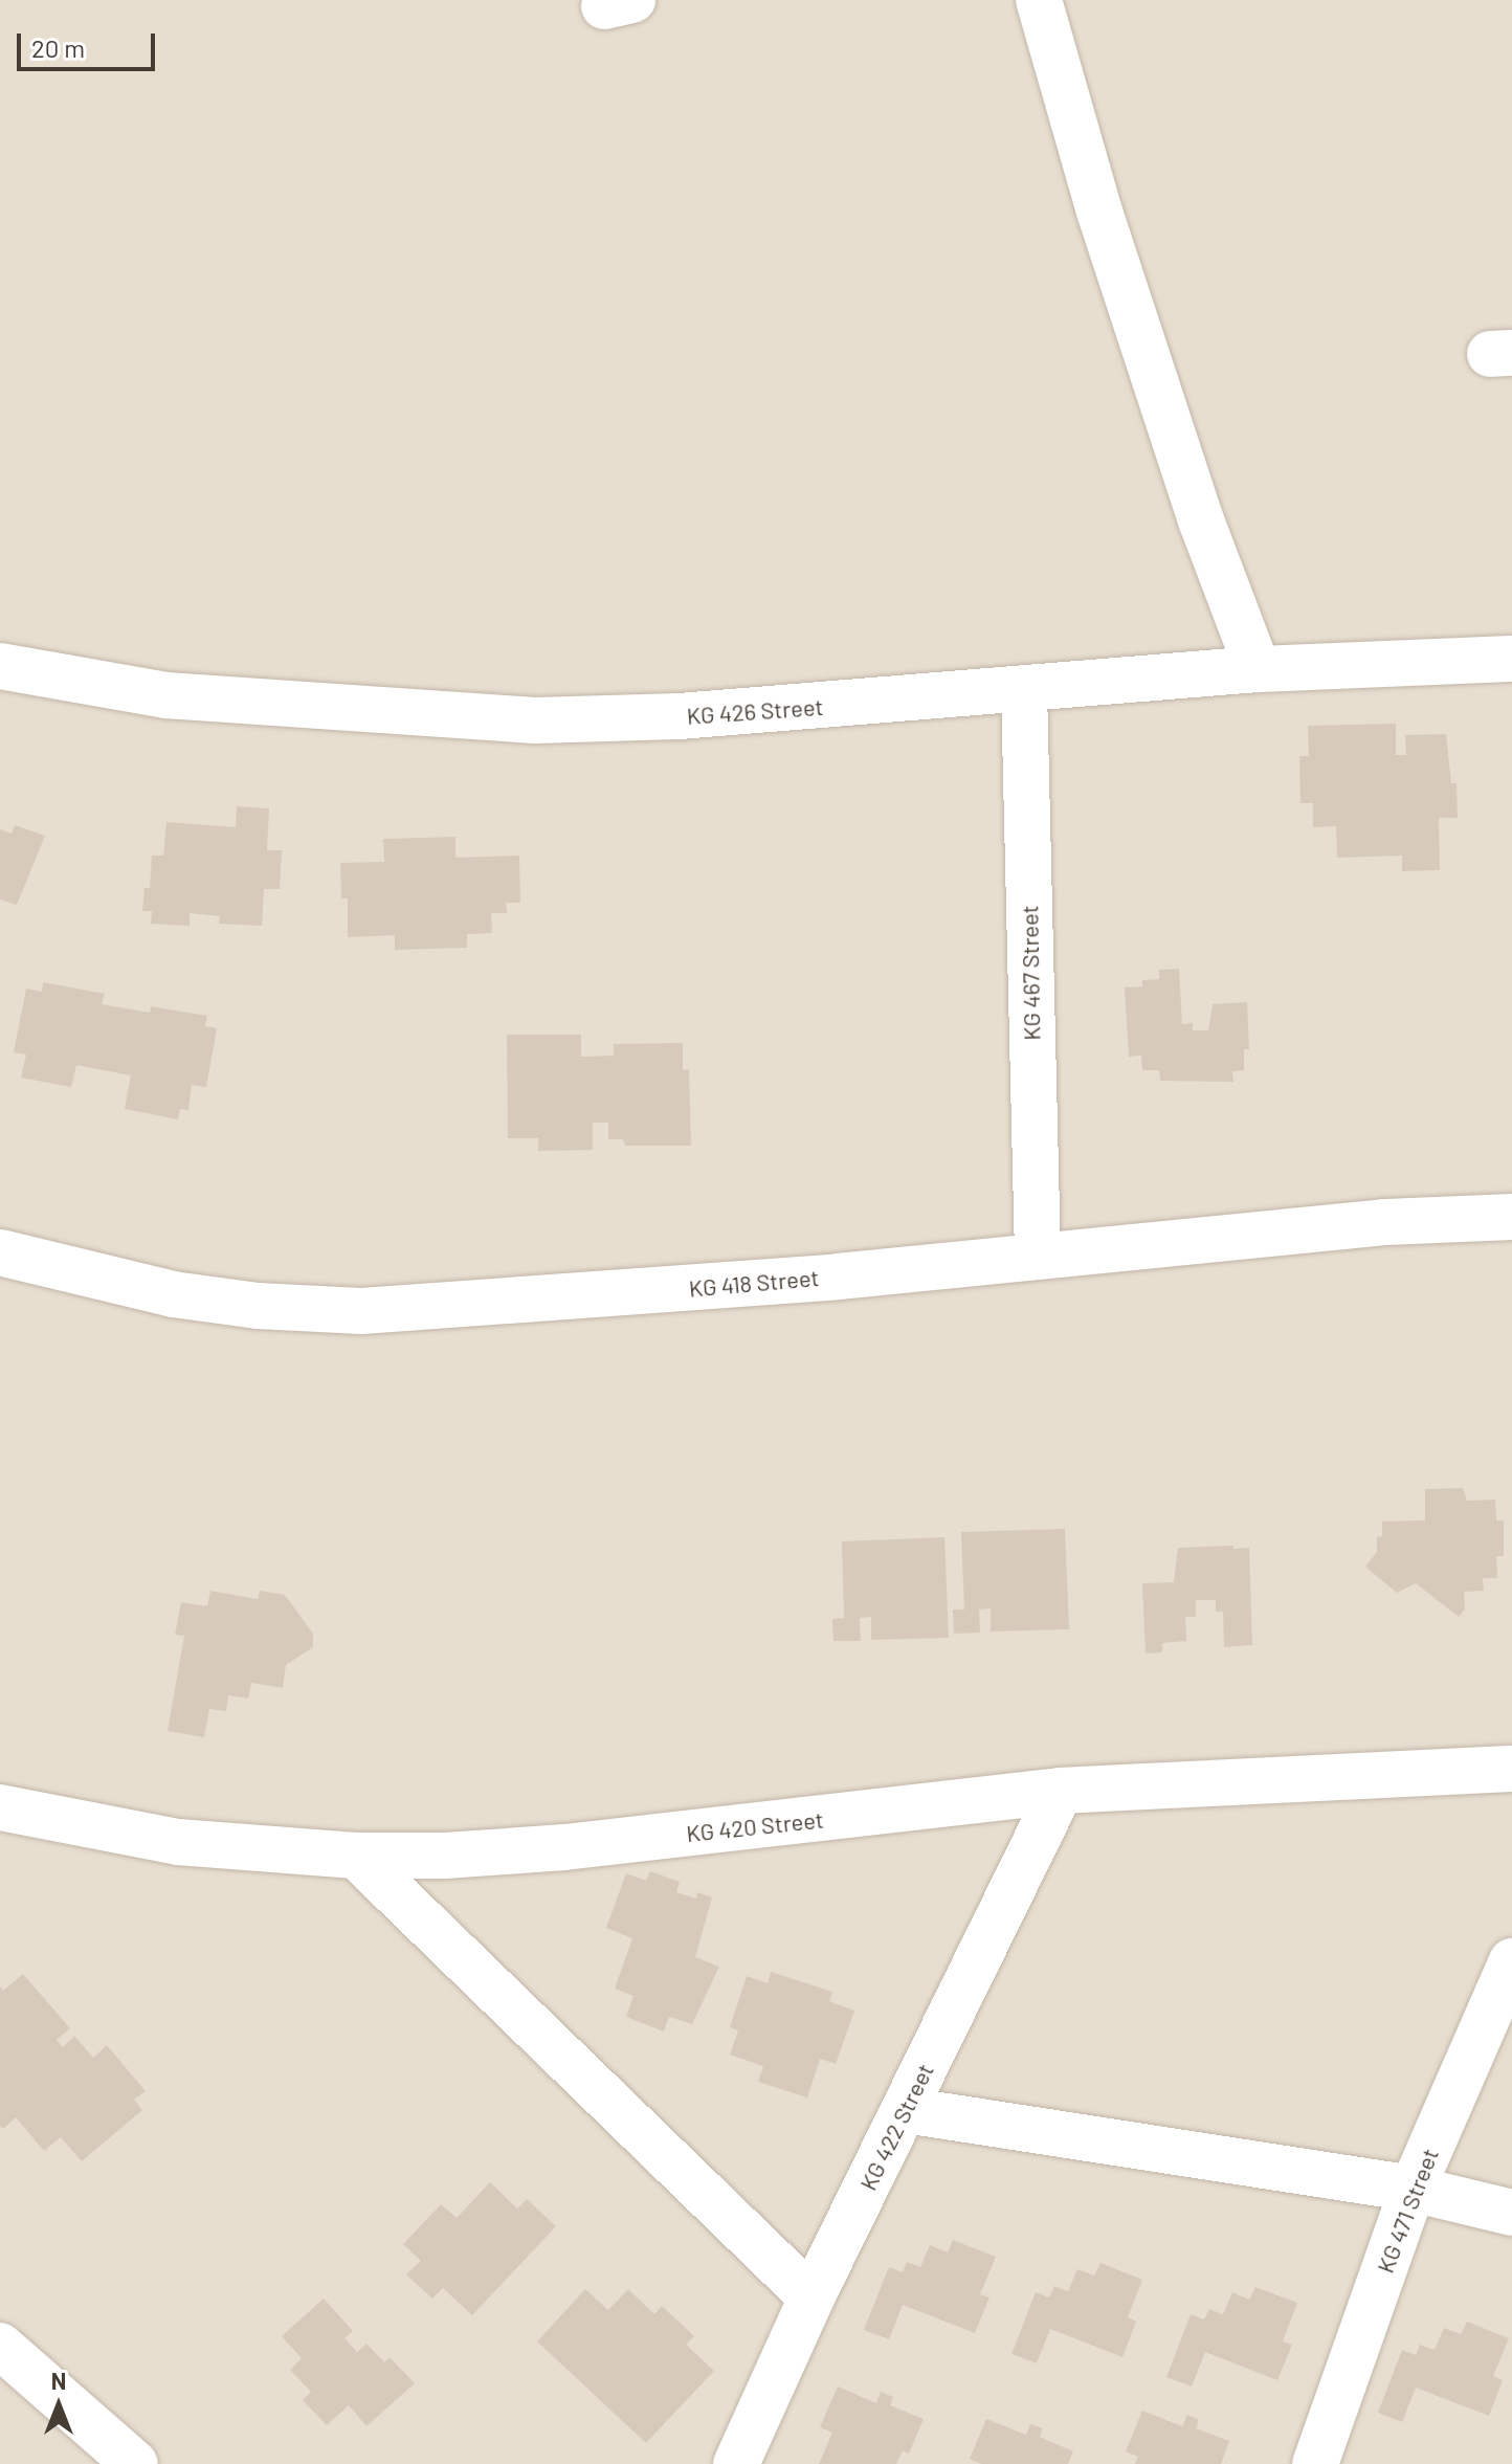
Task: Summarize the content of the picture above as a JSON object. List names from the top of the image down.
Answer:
{
  "streets": {
    "street": [
      "KG 426 Street",
      "KG 467 Street",
      "KG 418 Street",
      "KG 420 Street",
      "KG 422 Street",
      "KG 471 Street"
    ]
  },
  "crossings": [
    ["KG 426 Street", "KG 467 Street"],
    ["KG 467 Street", "KG 418 Street"],
    ["KG 420 Street", "KG 422 Street"]
  ],
  "scale_bar": "20 m",
  "north": "top"
}
